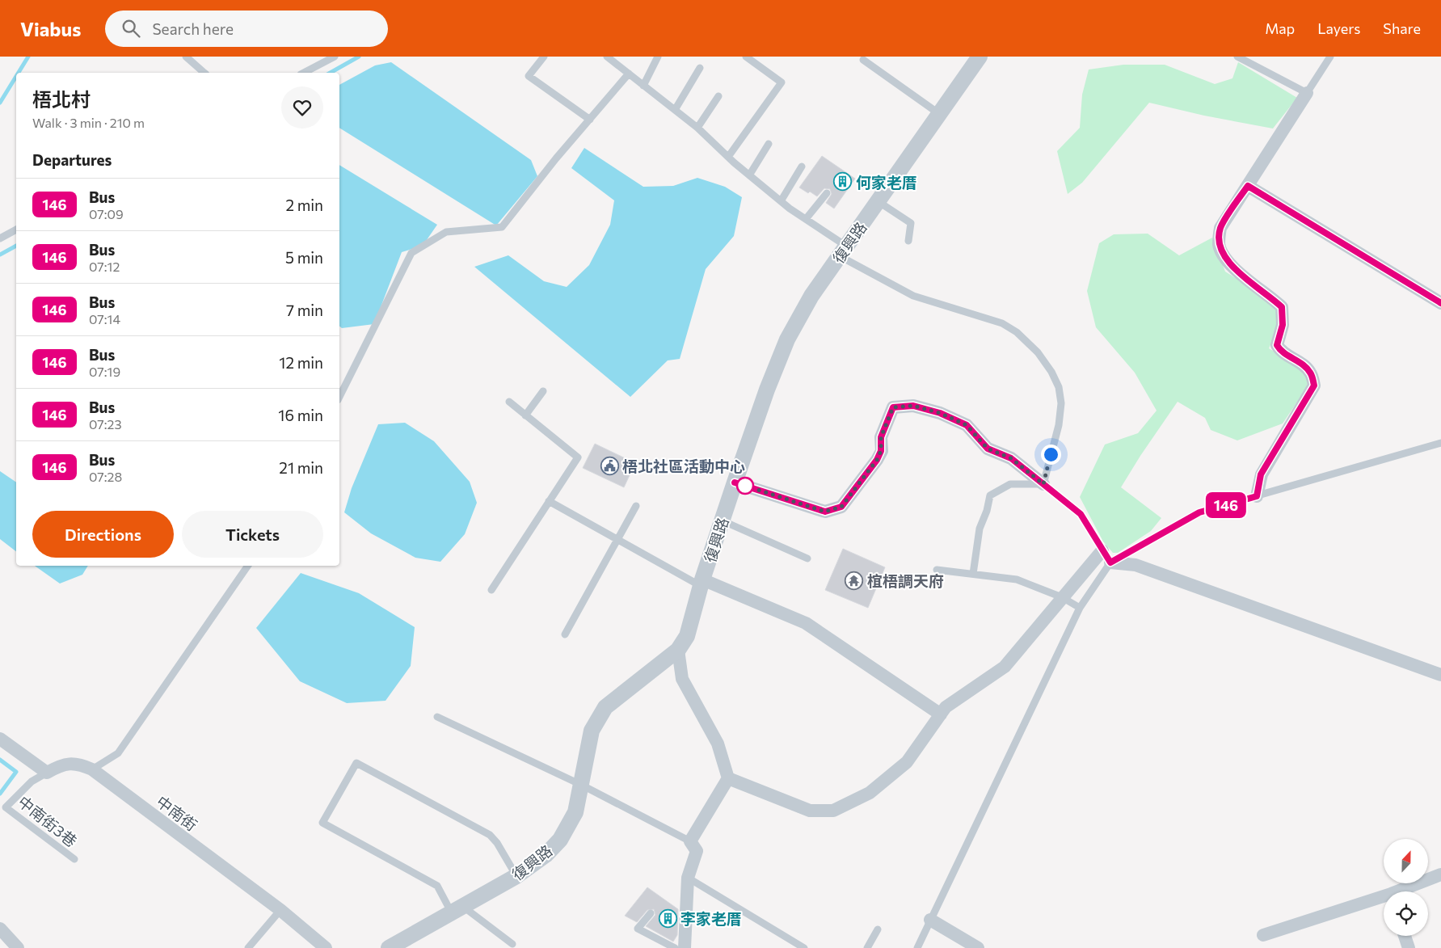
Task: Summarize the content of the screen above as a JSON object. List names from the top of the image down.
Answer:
{
  "streets": {
    "street": ["復興路", "中南街"],
    "lane": ["中南街3巷"]
  },
  "crossings": [
    ["中南街", "中南街3巷"]
  ],
  "places": {
    "building": ["何家老厝", "李家老厝"],
    "public building": ["梧北社區活動中心"],
    "temple": ["椬梧調天府"]
  },
  "lines": ["bus line 146"],
  "north": "top",
  "page": {
    "header": "Viabus",
    "search": "Search here",
    "nav": ["Map", "Layers", "Share"],
    "on_map": "146",
    "heading": [
      ["梧北村", "Walk · 3 min · 210 m"],
      "Departures"
    ],
    "list": [
      {
        "mark": "146",
        "name": "Bus",
        "note": "07:09",
        "value": "2 min"
      },
      {
        "mark": "146",
        "name": "Bus",
        "note": "07:12",
        "value": "5 min"
      },
      {
        "mark": "146",
        "name": "Bus",
        "note": "07:14",
        "value": "7 min"
      },
      {
        "mark": "146",
        "name": "Bus",
        "note": "07:19",
        "value": "12 min"
      },
      {
        "mark": "146",
        "name": "Bus",
        "note": "07:23",
        "value": "16 min"
      },
      {
        "mark": "146",
        "name": "Bus",
        "note": "07:28",
        "value": "21 min"
      }
    ],
    "buttons": ["Directions", "Tickets"]
  }
}
